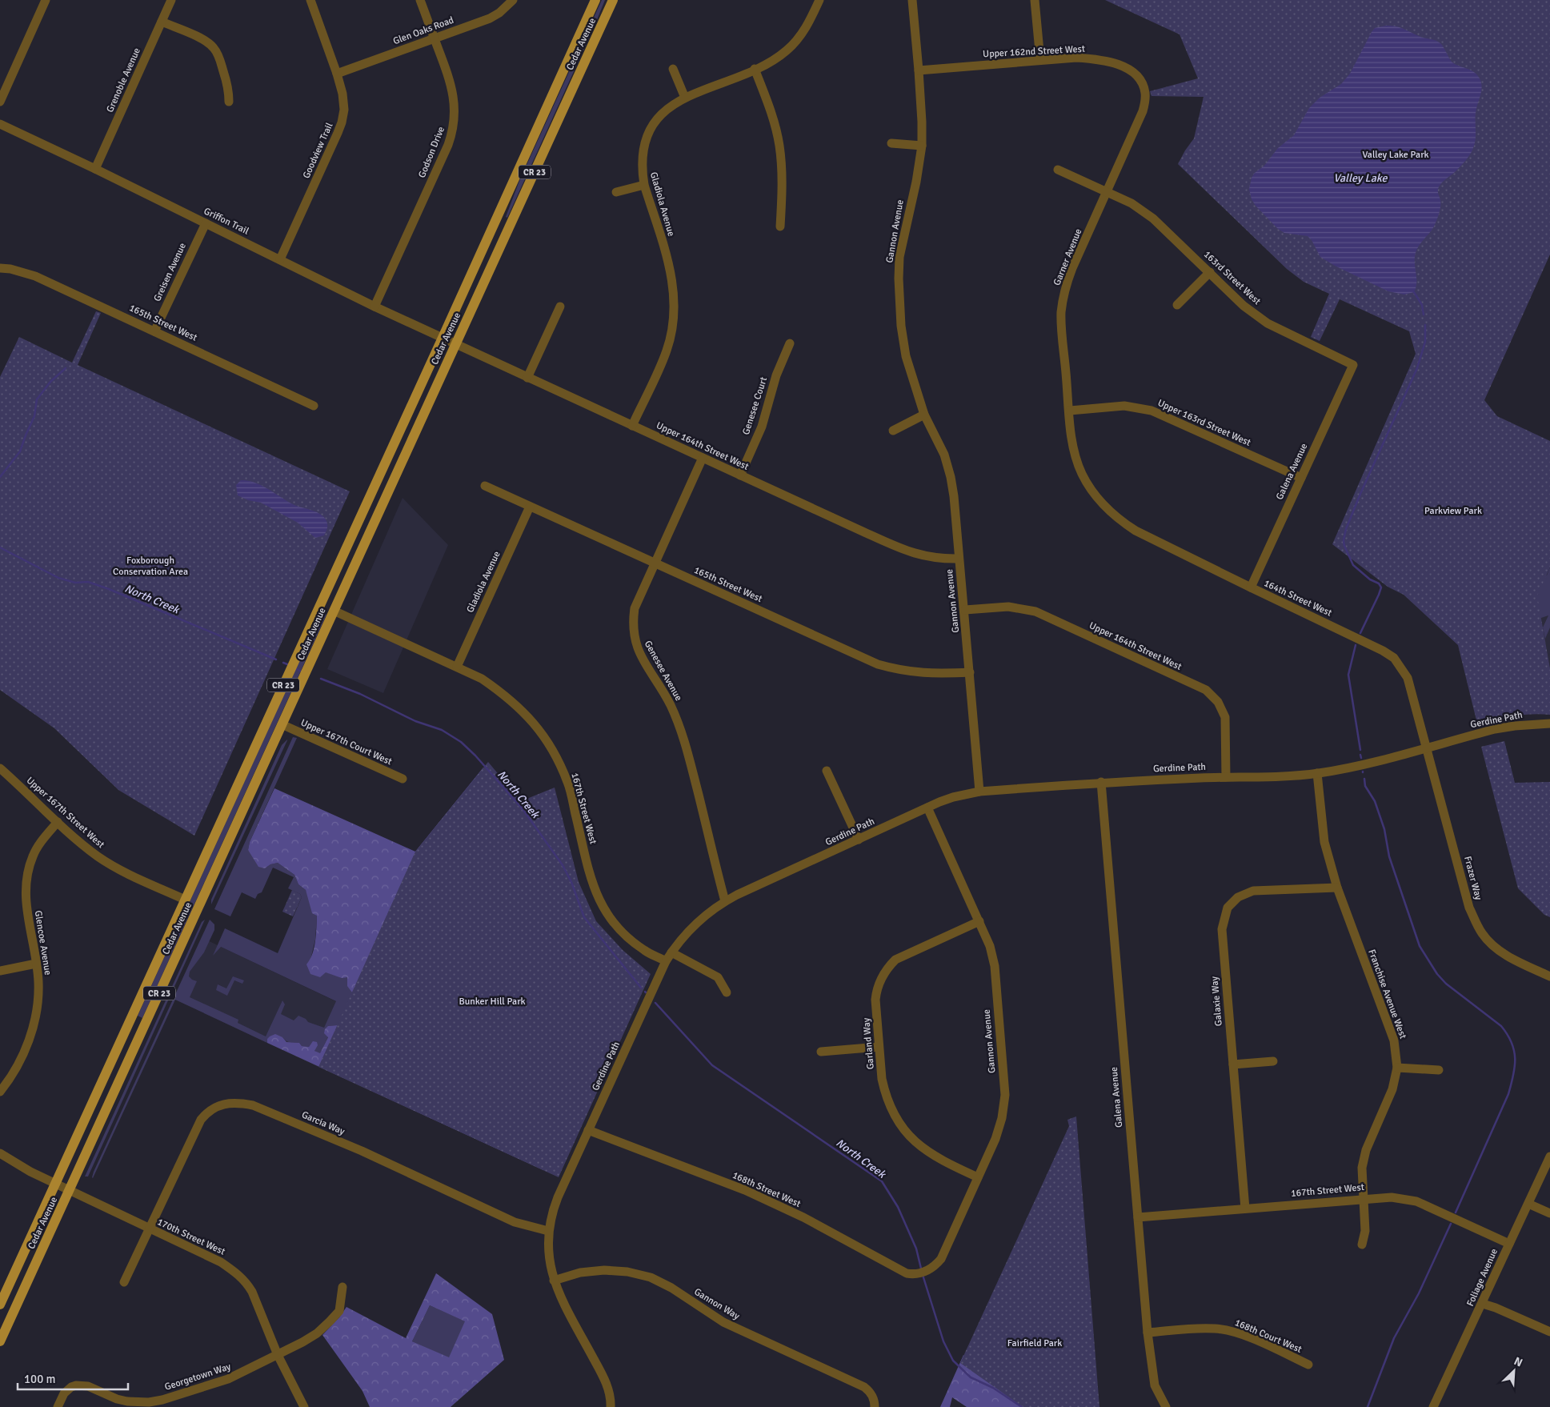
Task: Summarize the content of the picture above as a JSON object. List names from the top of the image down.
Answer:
{
  "streets": {
    "main road": ["Cedar Avenue", "CR 23"],
    "street": [
      "Glen Oaks Road",
      "Upper 162nd Street West",
      "Grenoble Avenue",
      "Goodview Trail",
      "Godson Drive",
      "Gladiola Avenue",
      "Griffon Trail",
      "Gannon Avenue",
      "Garner Avenue",
      "Greisen Avenue",
      "163rd Street West",
      "165th Street West",
      "Genesee Court",
      "Upper 163rd Street West",
      "Upper 164th Street West",
      "Galena Avenue",
      "164th Street West",
      "Genesee Avenue",
      "Gerdine Path",
      "Upper 167th Court West",
      "167th Street West",
      "Upper 167th Street West",
      "Frazer Way",
      "Glencoe Avenue",
      "Franchise Avenue West",
      "Galaxie Way",
      "Garland Way",
      "Garcia Way",
      "168th Street West",
      "170th Street West",
      "Foliage Avenue",
      "Gannon Way",
      "168th Court West",
      "Georgetown Way"
    ]
  },
  "crossings": [
    ["Glen Oaks Road", "Goodview Trail"],
    ["Glen Oaks Road", "Godson Drive"],
    ["Cedar Avenue", "Griffon Trail"],
    ["Cedar Avenue", "Upper 164th Street West"],
    ["Cedar Avenue", "Upper 167th Court West"],
    ["Cedar Avenue", "167th Street West"],
    ["Cedar Avenue", "Upper 167th Street West"],
    ["Cedar Avenue", "170th Street West"],
    ["Upper 162nd Street West", "Gannon Avenue"],
    ["Upper 162nd Street West", "Garner Avenue"],
    ["Grenoble Avenue", "Griffon Trail"],
    ["Goodview Trail", "Griffon Trail"],
    ["Godson Drive", "Griffon Trail"],
    ["Gladiola Avenue", "165th Street West"],
    ["Gladiola Avenue", "Upper 164th Street West"],
    ["Gladiola Avenue", "167th Street West"],
    ["Griffon Trail", "Greisen Avenue"],
    ["Griffon Trail", "Upper 164th Street West"],
    ["Gannon Avenue", "165th Street West"],
    ["Gannon Avenue", "Upper 164th Street West"],
    ["Gannon Avenue", "Gerdine Path"],
    ["Gannon Avenue", "Garland Way"],
    ["Gannon Avenue", "168th Street West"],
    ["Garner Avenue", "163rd Street West"],
    ["Garner Avenue", "Upper 163rd Street West"],
    ["Garner Avenue", "164th Street West"],
    ["Greisen Avenue", "165th Street West"],
    ["163rd Street West", "Galena Avenue"],
    ["165th Street West", "Genesee Avenue"],
    ["Genesee Court", "Upper 164th Street West"],
    ["Upper 163rd Street West", "Galena Avenue"],
    ["Upper 164th Street West", "Genesee Avenue"],
    ["Upper 164th Street West", "Gerdine Path"],
    ["Galena Avenue", "164th Street West"],
    ["Galena Avenue", "Gerdine Path"],
    ["Galena Avenue", "167th Street West"],
    ["Galena Avenue", "168th Court West"],
    ["164th Street West", "Gerdine Path"],
    ["164th Street West", "Frazer Way"],
    ["Genesee Avenue", "Gerdine Path"],
    ["Gerdine Path", "167th Street West"],
    ["Gerdine Path", "Frazer Way"],
    ["Gerdine Path", "Franchise Avenue West"],
    ["Gerdine Path", "Garcia Way"],
    ["Gerdine Path", "168th Street West"],
    ["Gerdine Path", "Gannon Way"],
    ["167th Street West", "Franchise Avenue West"],
    ["167th Street West", "Galaxie Way"],
    ["167th Street West", "Foliage Avenue"],
    ["Upper 167th Street West", "Glencoe Avenue"],
    ["Franchise Avenue West", "Galaxie Way"],
    ["Garcia Way", "170th Street West"],
    ["170th Street West", "Georgetown Way"]
  ],
  "water": ["Valley Lake", "North Creek"],
  "parks": [
    "Valley Lake Park",
    "Parkview Park",
    "Foxborough Conservation Area",
    "Bunker Hill Park",
    "Fairfield Park"
  ],
  "scale_bar": "100 m",
  "north": "top right"
}
